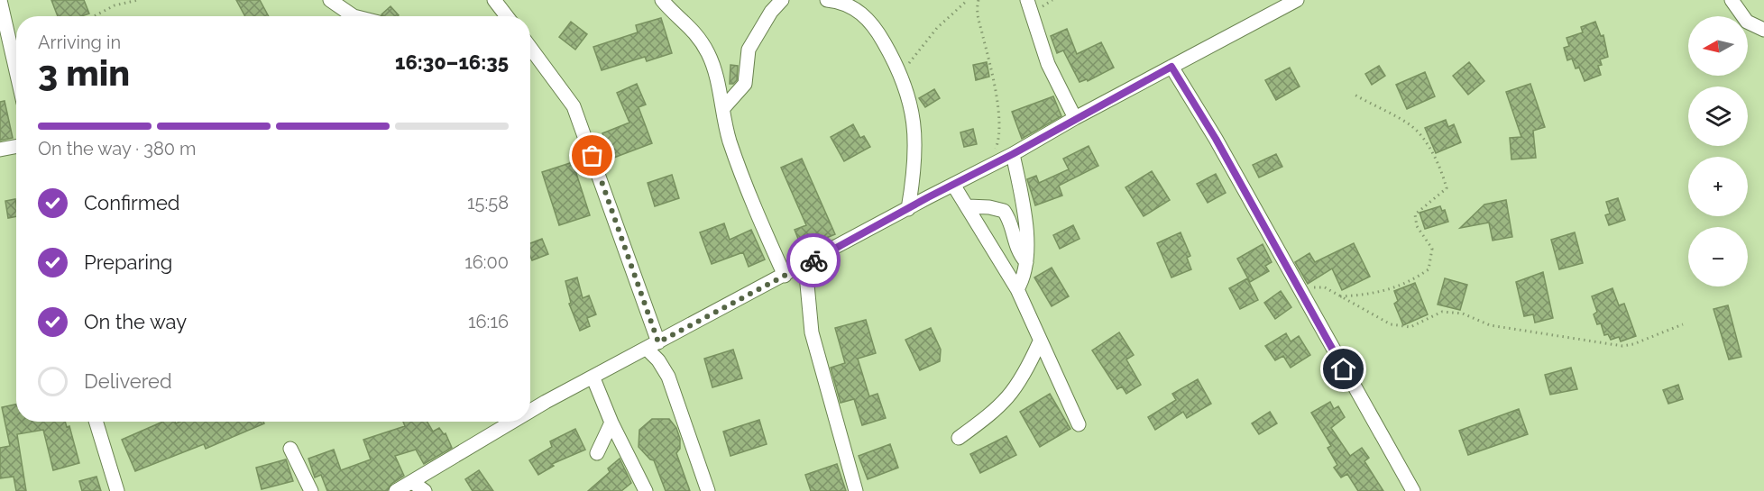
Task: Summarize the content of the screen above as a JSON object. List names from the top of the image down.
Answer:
{
  "north": "left",
  "page": {
    "map_buttons": ["+", "−"],
    "heading": ["3 min", "Arriving in", "16:30–16:35"],
    "bar": "On the way · 380 m",
    "list": [
      ["Confirmed", "15:58"],
      ["Preparing", "16:00"],
      ["On the way", "16:16"],
      "Delivered"
    ]
  }
}
